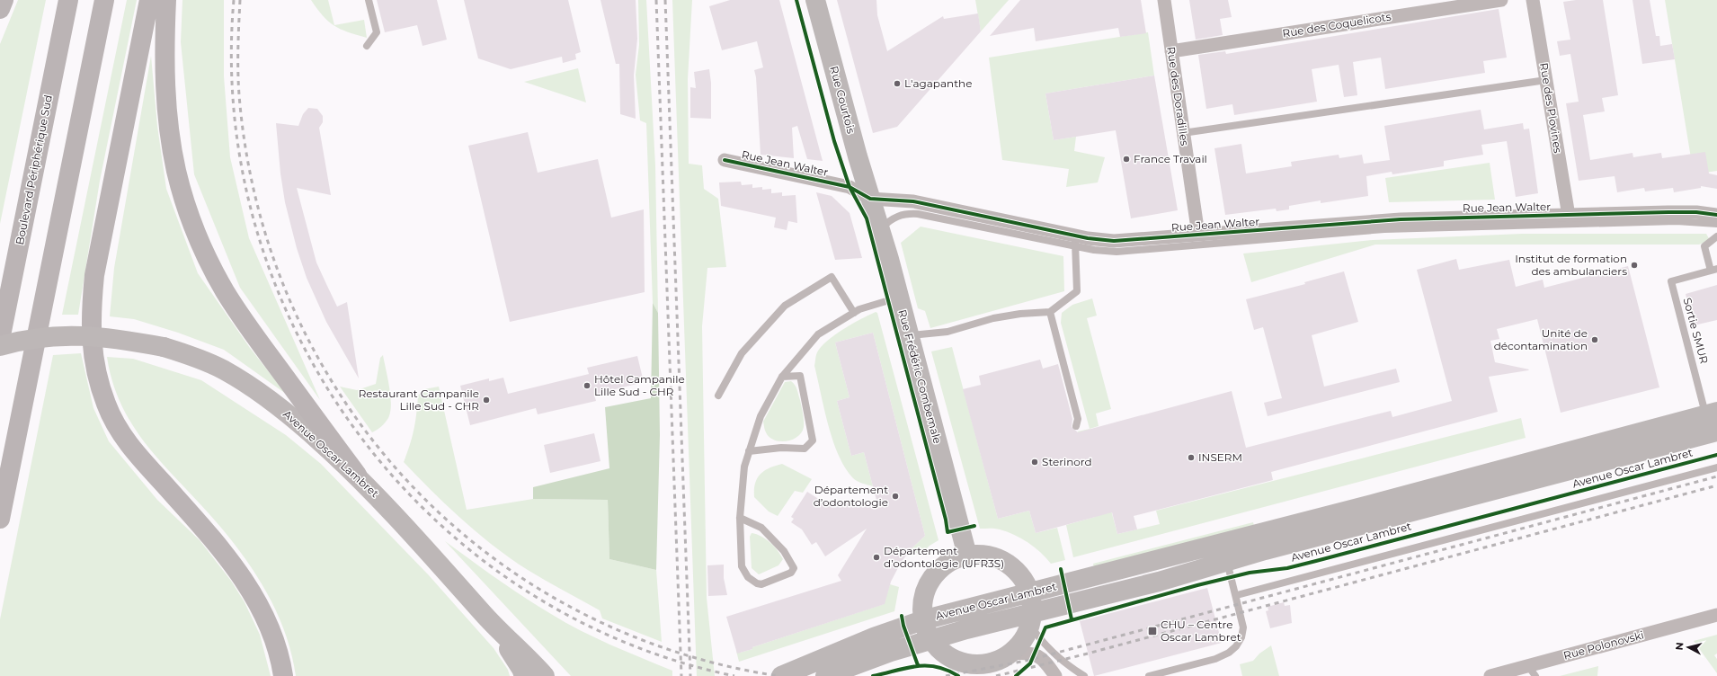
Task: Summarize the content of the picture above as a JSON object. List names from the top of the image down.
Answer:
{
  "streets": {
    "highway": ["Boulevard Périphérique Sud"],
    "main road": ["Rue Courtois", "Rue Frédéric Combemale", "Avenue Oscar Lambret"],
    "street": [
      "Rue des Coquelicots",
      "Rue des Doradilles",
      "Rue des Plovines",
      "Rue Jean Walter",
      "Rue Polonovski"
    ],
    "lane": ["Sortie SMUR"]
  },
  "crossings": [
    ["Rue des Coquelicots", "Rue des Doradilles"],
    ["Rue des Doradilles", "Rue Jean Walter"],
    ["Rue Courtois", "Rue Jean Walter"],
    ["Rue Courtois", "Rue Frédéric Combemale"],
    ["Rue des Plovines", "Rue Jean Walter"],
    ["Rue Jean Walter", "Rue Frédéric Combemale"],
    ["Sortie SMUR", "Avenue Oscar Lambret"]
  ],
  "places": {
    "other": [
      "L'agapanthe",
      "France Travail",
      "Institut de formation des ambulanciers",
      "Unité de décontamination",
      "Hôtel Campanile Lille Sud - CHR",
      "Restaurant Campanile Lille Sud - CHR",
      "INSERM",
      "Sterinord",
      "Département d’odontologie",
      "Département d’odontologie (UFR3S)"
    ],
    "transit": ["CHU – Centre Oscar Lambret"]
  },
  "north": "left"
}
